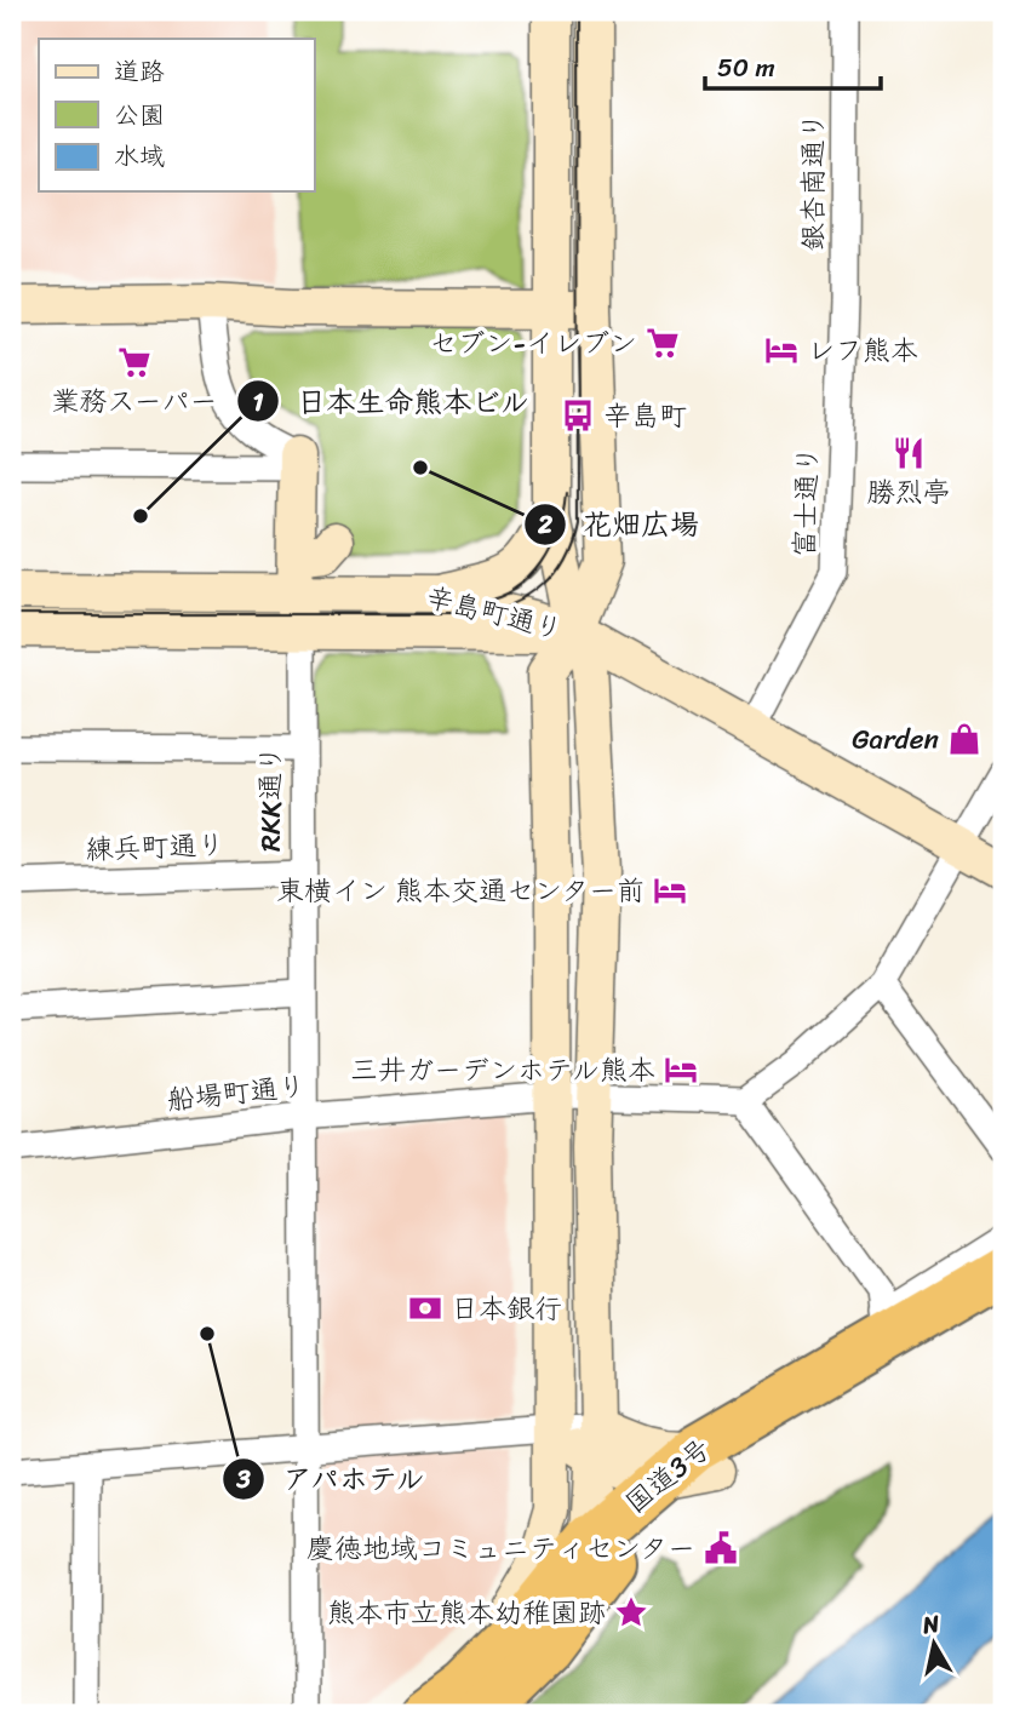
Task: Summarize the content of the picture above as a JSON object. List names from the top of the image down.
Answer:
{
  "streets": {
    "highway": ["国道3号"],
    "street": [
      "銀杏南通り",
      "富士通り",
      "辛島町通り",
      "RKK通り",
      "練兵町通り",
      "船場町通り"
    ]
  },
  "crossings": [
    ["銀杏南通り", "富士通り"],
    ["辛島町通り", "RKK通り"],
    ["RKK通り", "練兵町通り"],
    ["RKK通り", "船場町通り"]
  ],
  "places": {
    "supermarket": ["セブン-イレブン", "業務スーパー"],
    "hotel": ["レフ熊本", "東横イン 熊本交通センター前", "三井ガーデンホテル熊本"],
    "bus stop": ["辛島町"],
    "restaurant": ["勝烈亭"],
    "other": ["花畑広場", "日本生命熊本ビル", "アパホテル"],
    "shop": ["Garden"],
    "bank": ["日本銀行"],
    "public building": ["慶徳地域コミュニティセンター"],
    "place": ["熊本市立熊本幼稚園跡"]
  },
  "legend": ["道路", "公園", "水域"],
  "scale_bar": "50 m",
  "north": "top"
}
